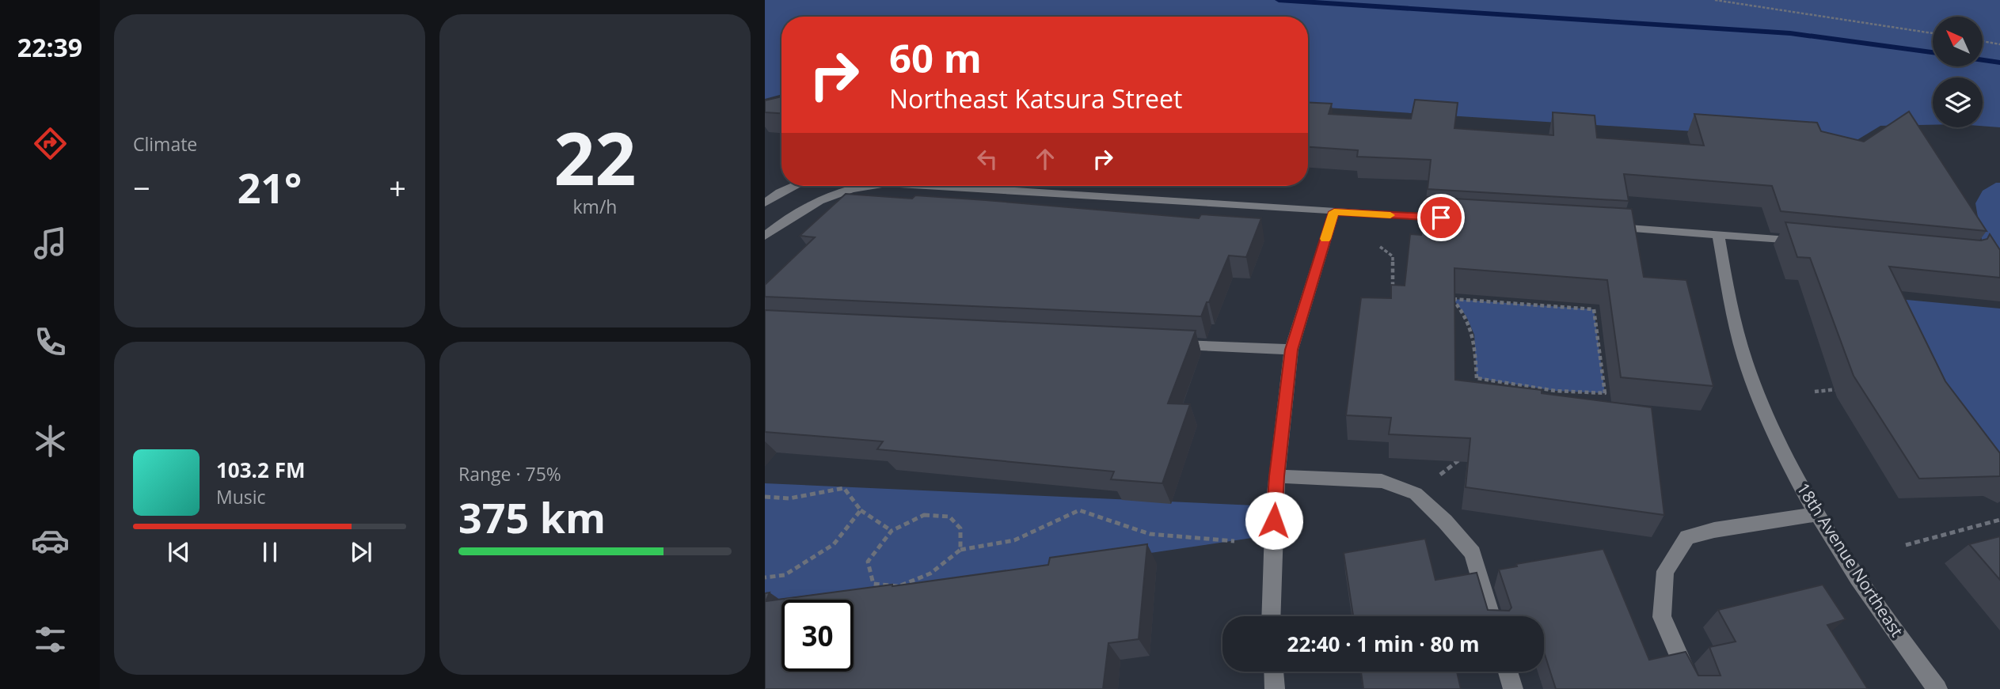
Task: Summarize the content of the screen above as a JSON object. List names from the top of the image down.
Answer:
{
  "streets": {
    "street": ["18th Avenue Northeast"]
  },
  "north": "top left",
  "page": {
    "tabs": "22:39",
    "tile": [
      "Climate",
      ["22", "km/h"],
      ["Range · 75%", "375 km"]
    ],
    "turn": ["60 m", "Northeast Katsura Street"],
    "heat": ["−", "21°", "+"],
    "song": ["103.2 FM", "Music"],
    "limit": "30",
    "trip": "22:40 · 1 min · 80 m"
  }
}
